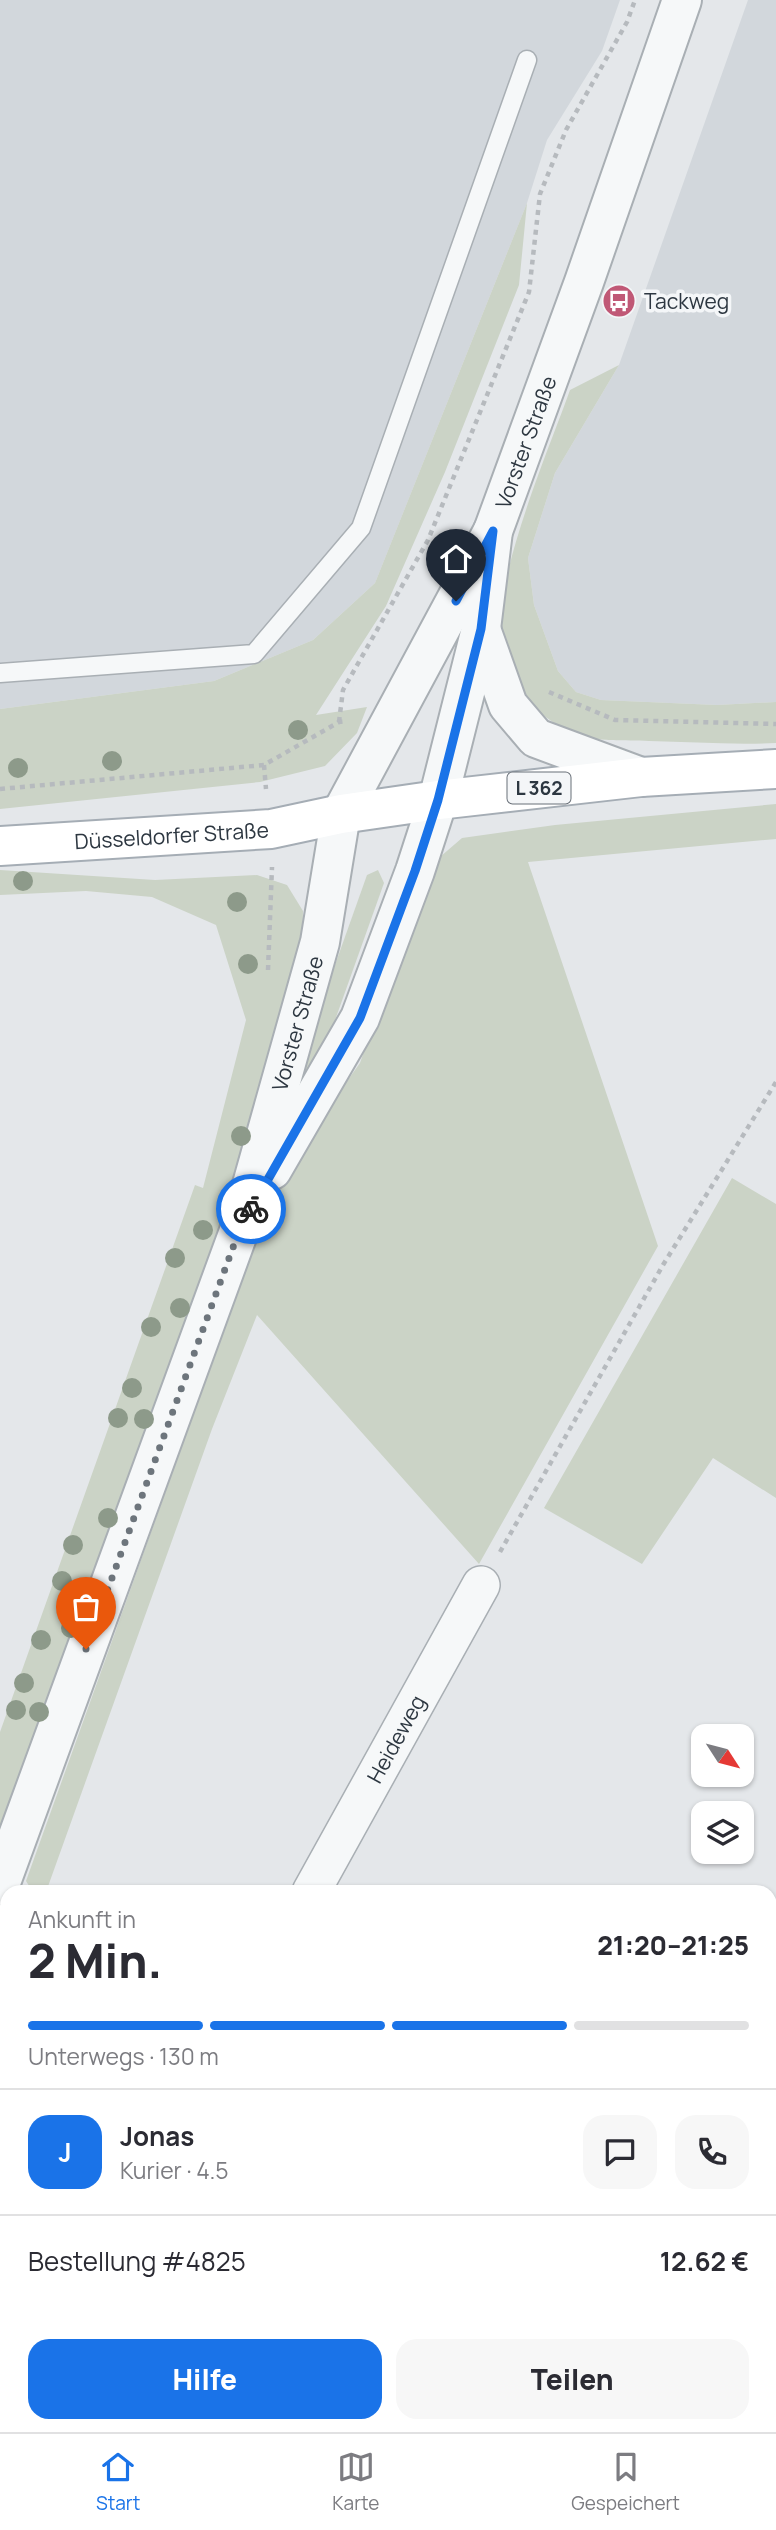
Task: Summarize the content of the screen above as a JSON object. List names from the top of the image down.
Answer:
{
  "streets": {
    "main road": ["L 362", "Düsseldorfer Straße"],
    "street": ["Vorster Straße", "Heideweg"]
  },
  "crossings": [
    ["Vorster Straße", "L 362"],
    ["Vorster Straße", "Düsseldorfer Straße"],
    ["L 362", "Düsseldorfer Straße"]
  ],
  "places": {
    "bus stop": ["Tackweg"]
  },
  "north": "bottom right",
  "page": {
    "heading": ["2 Min.", "Ankunft in", "21:20–21:25"],
    "panel": [
      "Jonas",
      "Kurier · 4.5",
      "Bestellung #4825",
      "12.62 €"
    ],
    "bar": "Unterwegs · 130 m",
    "round": "J",
    "buttons": ["Hilfe", "Teilen"],
    "tabs": ["Start", "Karte", "Gespeichert"]
  }
}
